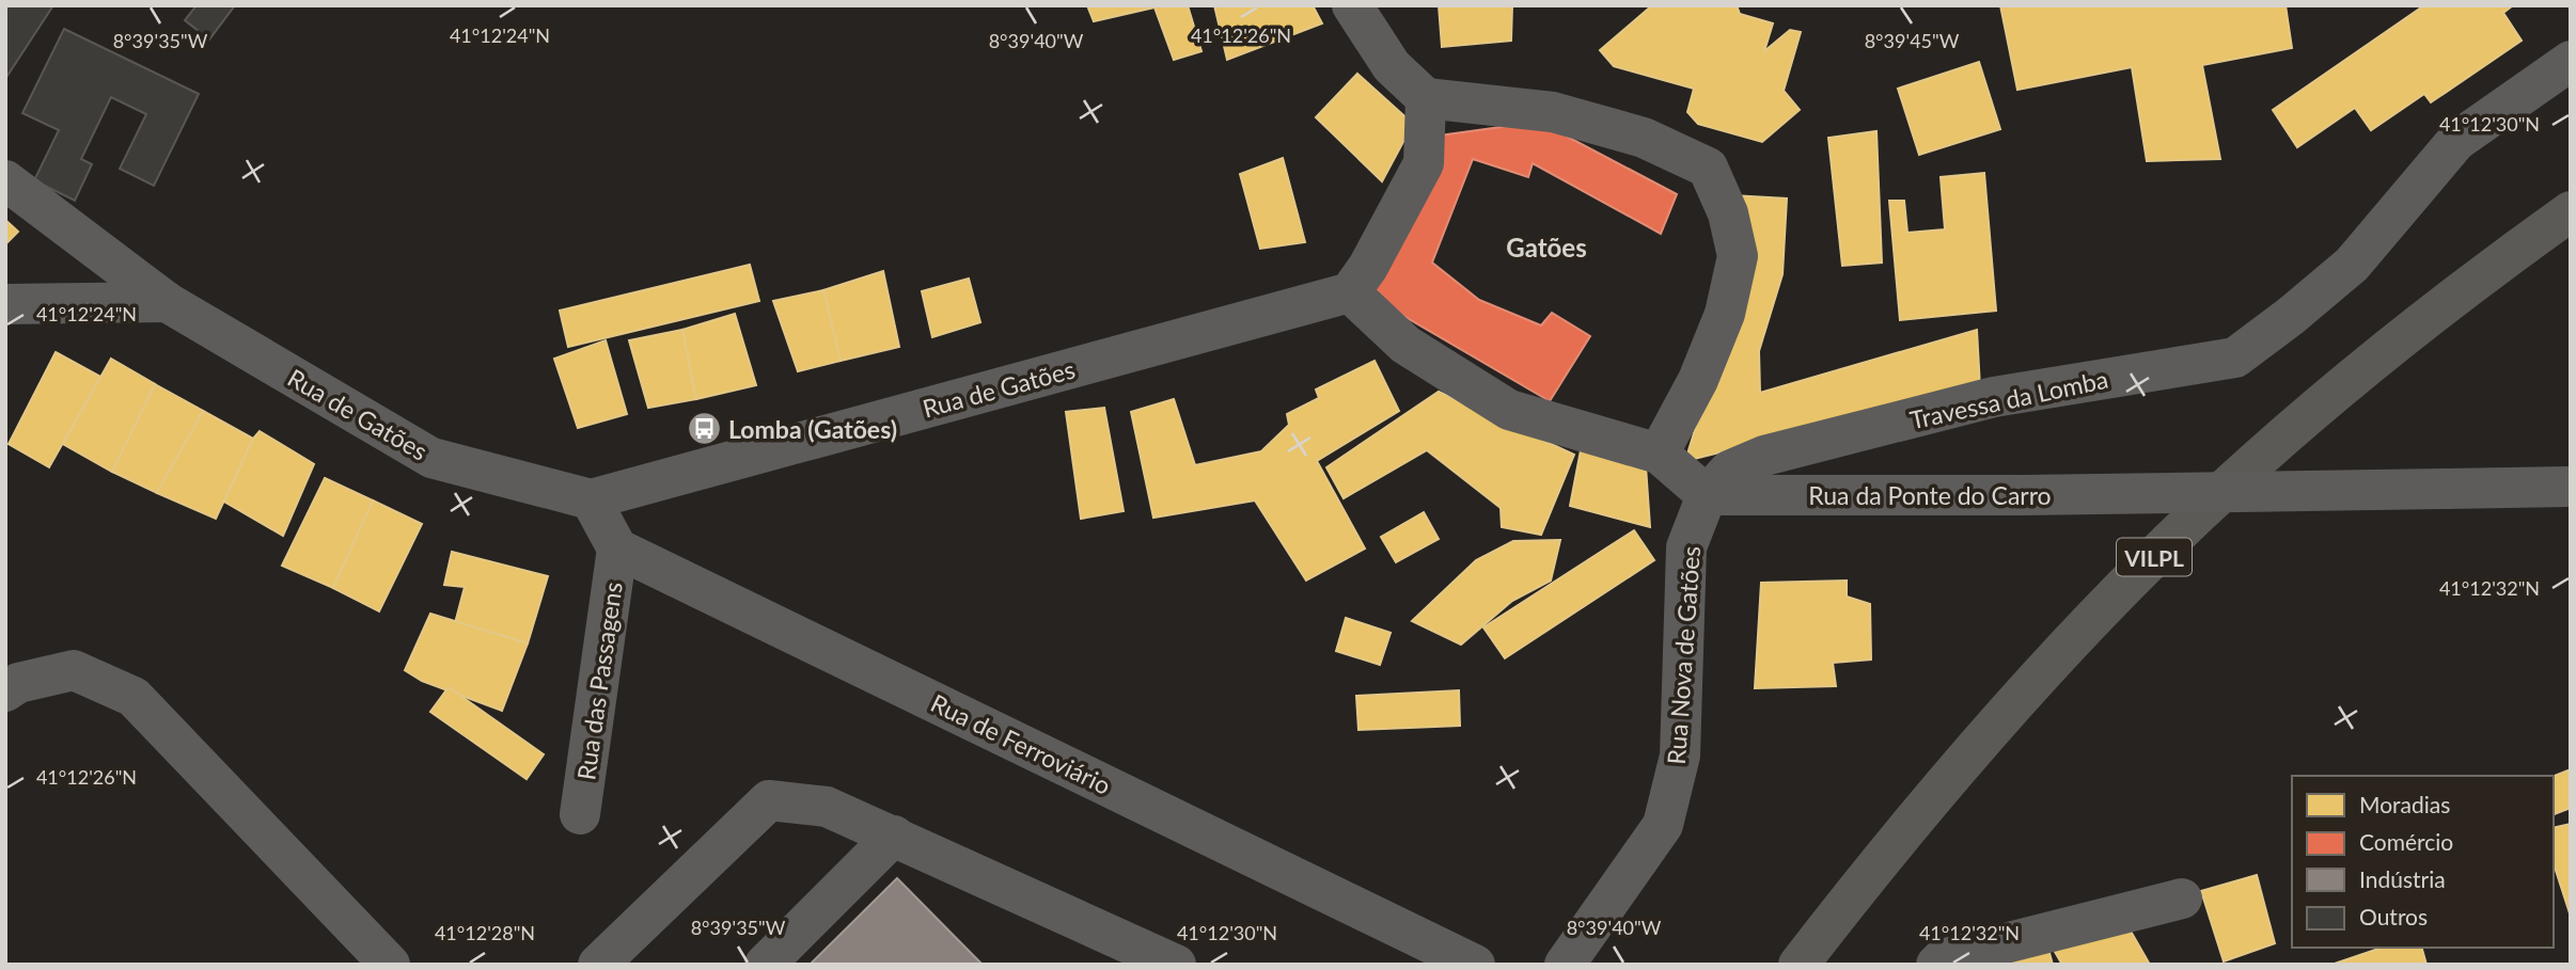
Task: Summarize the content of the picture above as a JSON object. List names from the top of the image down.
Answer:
{
  "streets": {
    "highway": ["VILPL"],
    "street": [
      "Rua de Gatões",
      "Travessa da Lomba",
      "Rua da Ponte do Carro",
      "Rua Nova de Gatões",
      "Rua das Passagens",
      "Rua de Ferroviário"
    ]
  },
  "crossings": [
    ["Travessa da Lomba", "Rua da Ponte do Carro"],
    ["Travessa da Lomba", "Rua Nova de Gatões"],
    ["Rua da Ponte do Carro", "Rua Nova de Gatões"],
    ["Rua das Passagens", "Rua de Ferroviário"]
  ],
  "districts": ["Gatões"],
  "places": {
    "bus stop": ["Lomba (Gatões)"]
  },
  "legend": [
    "Moradias",
    "Comércio",
    "Indústria",
    "Outros"
  ],
  "coordinates": [
    "41°12'24\"N",
    "41°12'26\"N",
    "8°39'40\"W",
    "8°39'45\"W",
    "8°39'35\"W",
    "41°12'30\"N",
    "41°12'32\"N",
    "41°12'28\"N"
  ]
}
